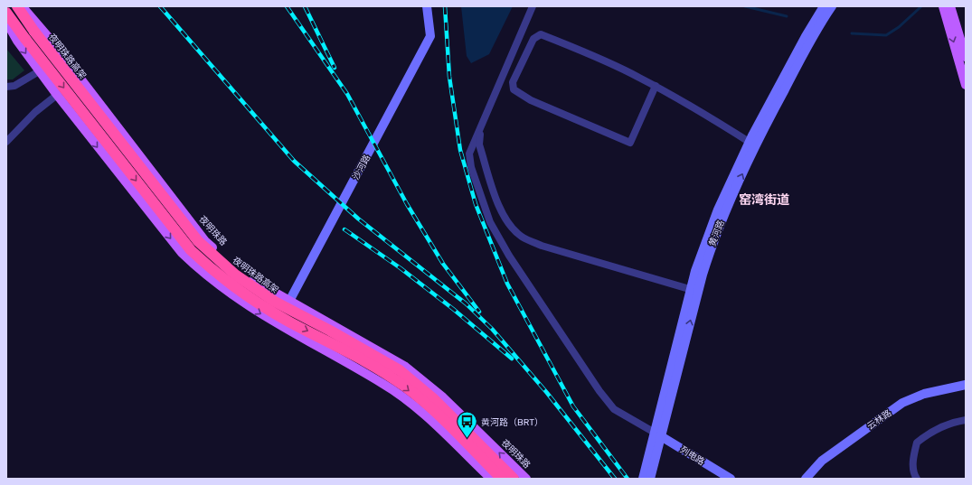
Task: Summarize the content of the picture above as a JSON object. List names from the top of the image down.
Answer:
{
  "streets": {
    "highway": ["夜明珠路高架"],
    "main road": [
      "沙河路",
      "夜明珠路",
      "黄河路",
      "云林路",
      "列电路"
    ]
  },
  "crossings": [
    ["沙河路", "夜明珠路"],
    ["黄河路", "列电路"]
  ],
  "districts": ["窑湾街道"],
  "places": {
    "bus stop": ["黄河路（BRT）"]
  }
}
